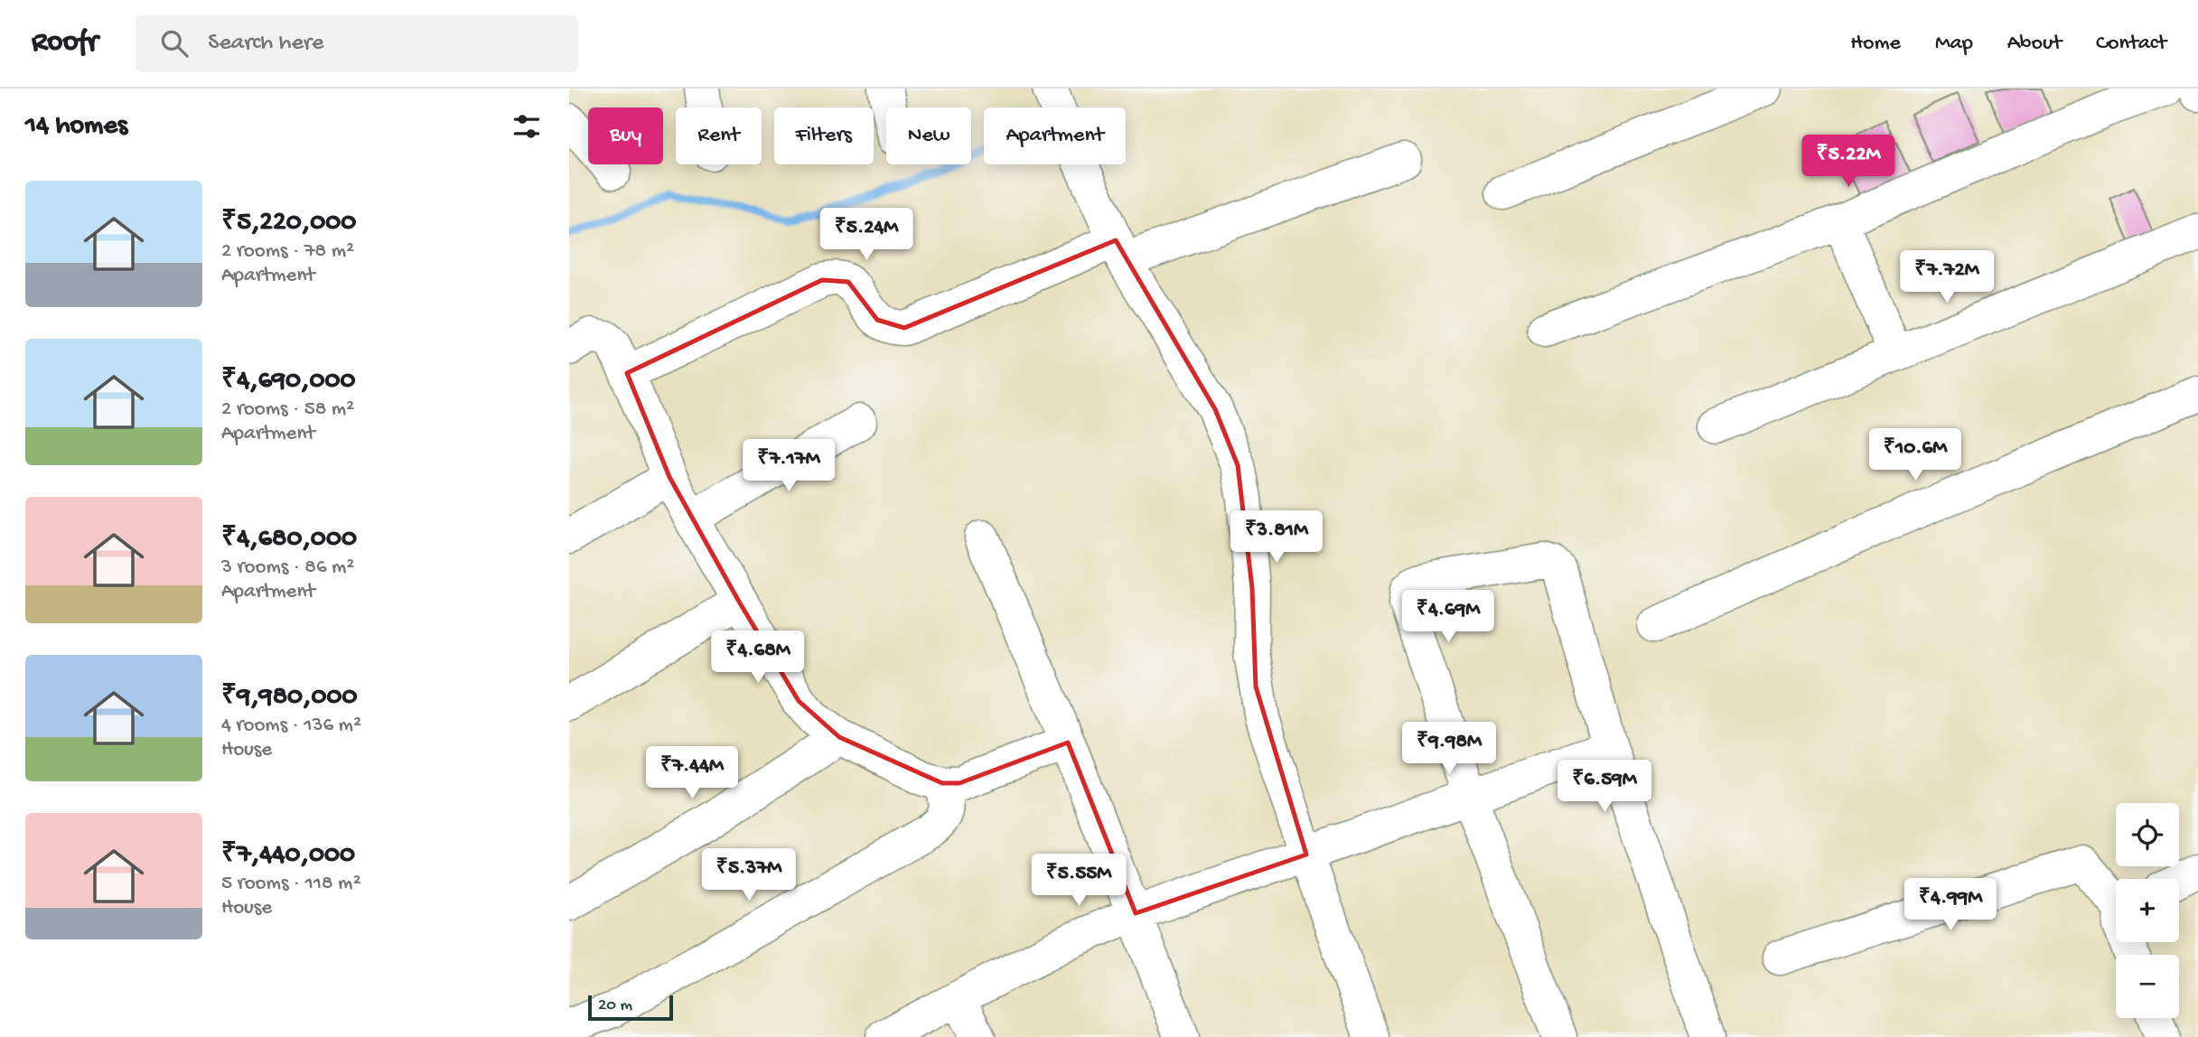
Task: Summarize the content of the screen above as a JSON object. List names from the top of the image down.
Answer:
{
  "scale_bar": "20 m",
  "page": {
    "header": "Roofr",
    "search": "Search here",
    "nav": [
      "Home",
      "Map",
      "About",
      "Contact"
    ],
    "heading": "14 homes",
    "chip": [
      "Buy",
      "Rent",
      "Filters",
      "New",
      "Apartment"
    ],
    "price": [
      "₹5.22M",
      "₹5.24M",
      "₹7.72M",
      "₹10.6M",
      "₹7.17M",
      "₹3.81M",
      "₹4.69M",
      "₹4.68M",
      "₹9.98M",
      "₹7.44M",
      "₹6.59M",
      "₹5.37M",
      "₹5.55M",
      "₹4.99M"
    ],
    "list": [
      {
        "name": "₹5,220,000",
        "note": "2 rooms · 78 m² · Apartment"
      },
      {
        "name": "₹4,690,000",
        "note": "2 rooms · 58 m² · Apartment"
      },
      {
        "name": "₹4,680,000",
        "note": "3 rooms · 86 m² · Apartment"
      },
      {
        "name": "₹9,980,000",
        "note": "4 rooms · 136 m² · House"
      },
      {
        "name": "₹7,440,000",
        "note": "5 rooms · 118 m² · House"
      }
    ],
    "map_buttons": ["+", "−"],
    "scale": "20 m"
  }
}
